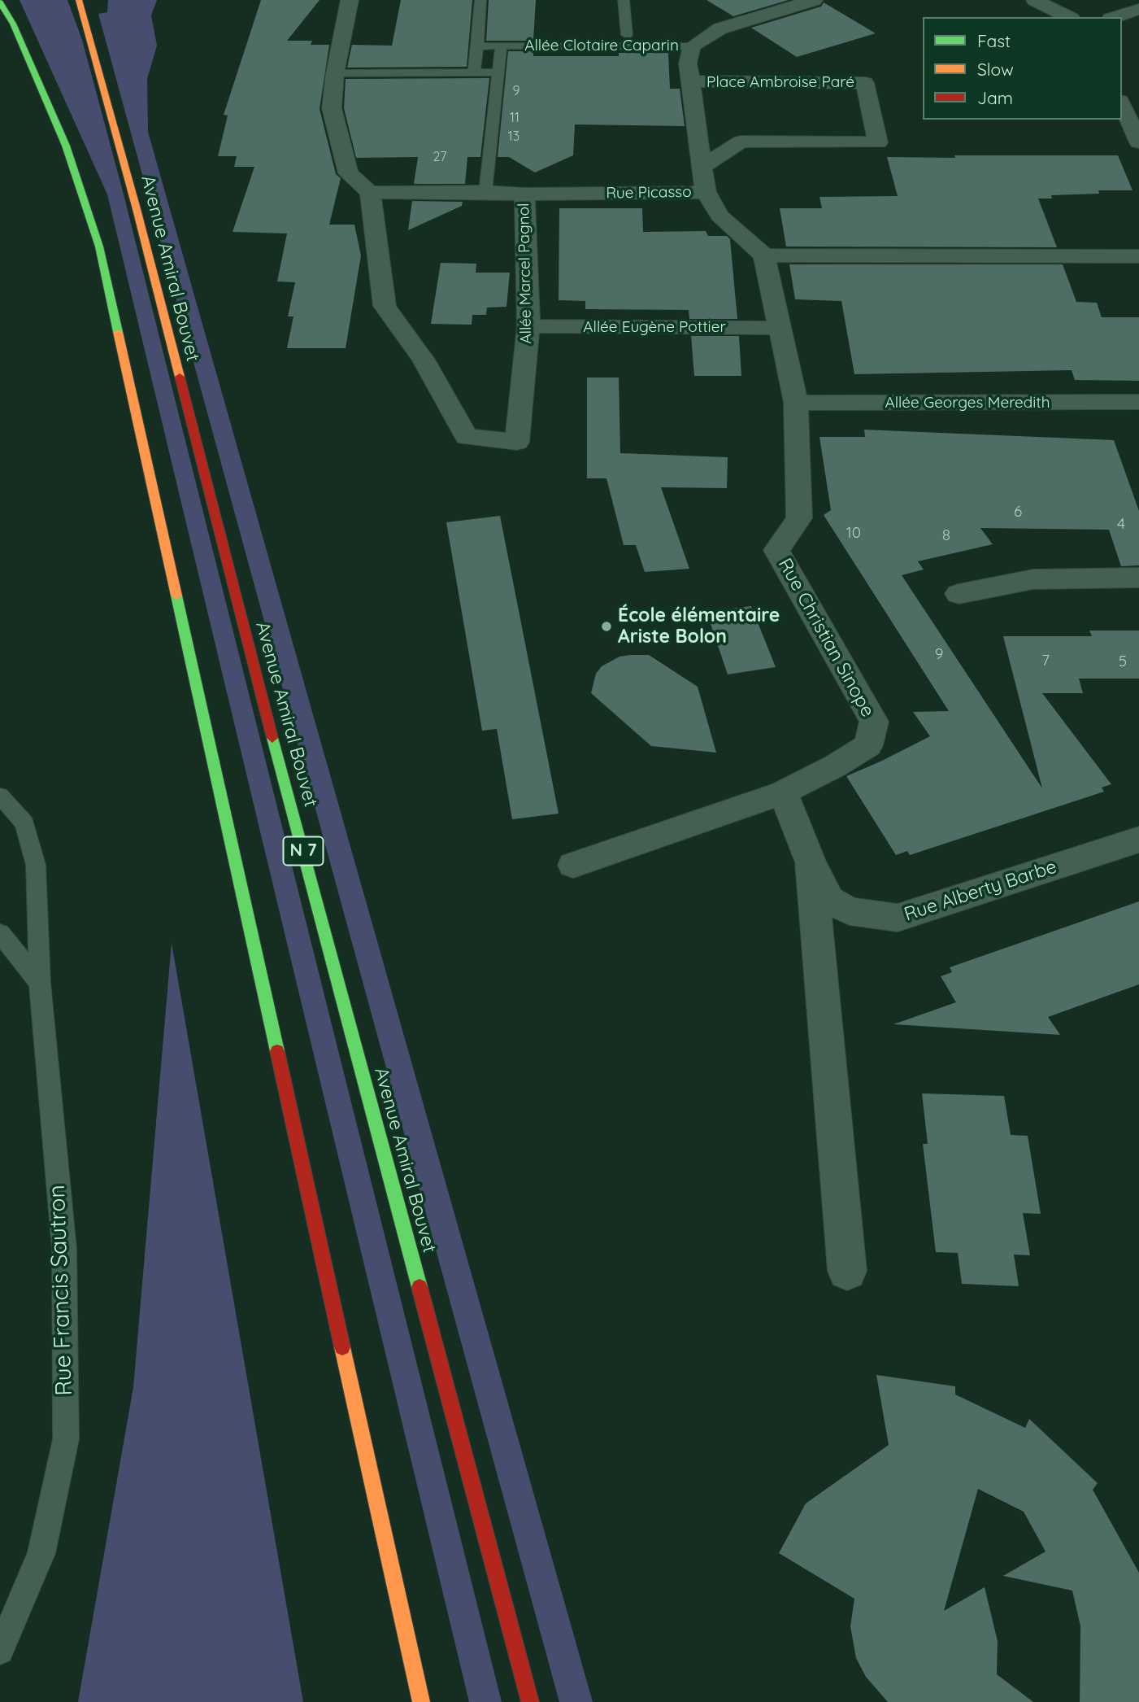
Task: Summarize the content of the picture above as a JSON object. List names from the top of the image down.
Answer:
{
  "streets": {
    "main road": ["Avenue Amiral Bouvet", "N 7"],
    "street": [
      "Allée Clotaire Caparin",
      "Place Ambroise Paré",
      "Rue Picasso",
      "Allée Marcel Pagnol",
      "Allée Eugène Pottier",
      "Allée Georges Meredith",
      "Rue Christian Sinope",
      "Rue Alberty Barbe"
    ],
    "lane": ["Rue Francis Sautron"]
  },
  "crossings": [
    ["Allée Clotaire Caparin", "Place Ambroise Paré"],
    ["Allée Clotaire Caparin", "Rue Picasso"],
    ["Rue Picasso", "Allée Marcel Pagnol"],
    ["Rue Picasso", "Rue Christian Sinope"],
    ["Allée Marcel Pagnol", "Allée Eugène Pottier"],
    ["Allée Eugène Pottier", "Rue Christian Sinope"],
    ["Allée Georges Meredith", "Rue Christian Sinope"]
  ],
  "places": ["École élémentaire Ariste Bolon"],
  "house_numbers": [
    "9",
    "11",
    "13",
    "27",
    "6",
    "4",
    "10",
    "8",
    "9",
    "7",
    "5"
  ],
  "legend": ["Fast", "Slow", "Jam"]
}
